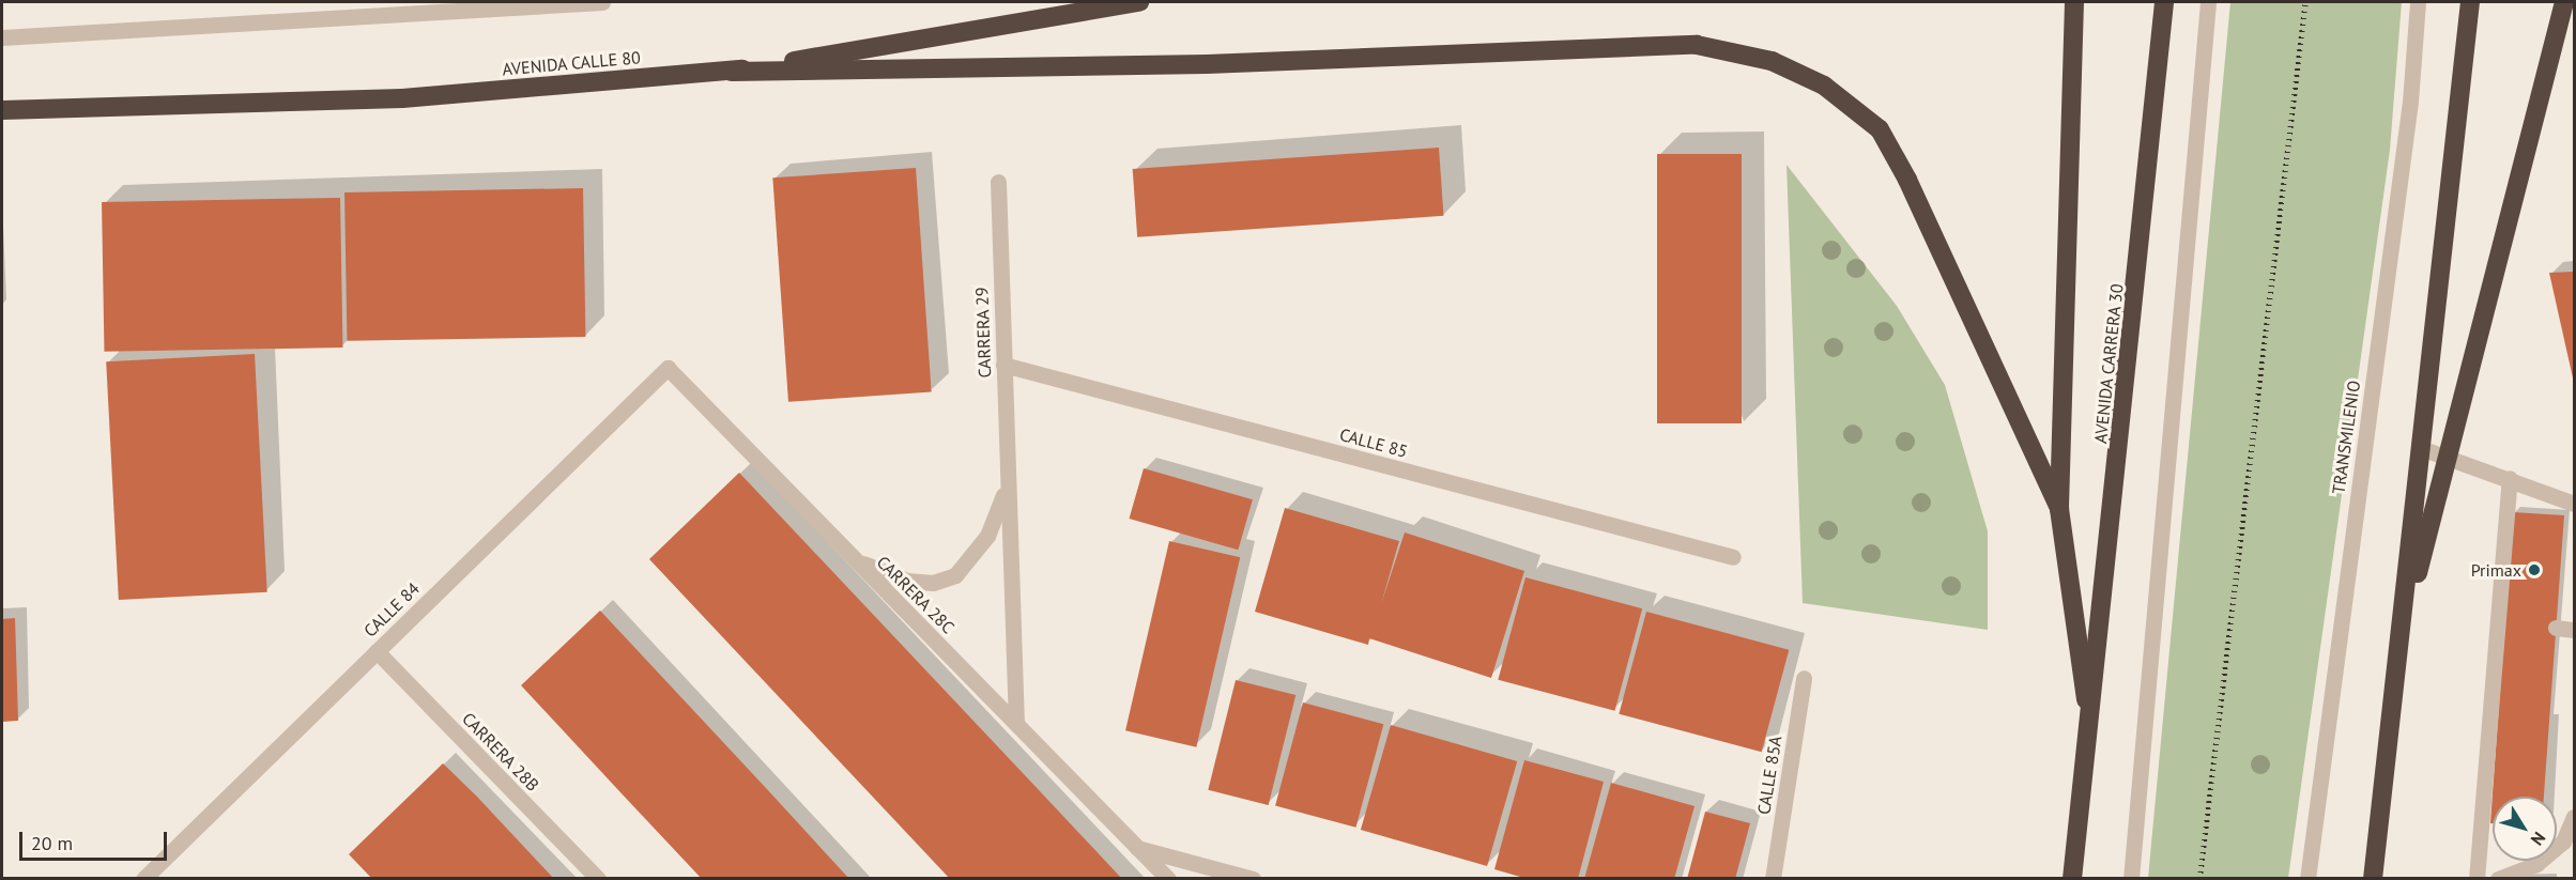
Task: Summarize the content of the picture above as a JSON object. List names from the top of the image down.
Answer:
{
  "streets": {
    "highway": ["AVENIDA CALLE 80", "AVENIDA CARRERA 30"],
    "street": [
      "CARRERA 29",
      "TRANSMILENIO",
      "CALLE 85",
      "CARRERA 28C",
      "CALLE 84",
      "CARRERA 28B",
      "CALLE 85A"
    ]
  },
  "crossings": [
    ["CARRERA 29", "CALLE 85"],
    ["CARRERA 29", "CARRERA 28C"],
    ["CARRERA 28C", "CALLE 84"],
    ["CALLE 84", "CARRERA 28B"]
  ],
  "places": ["Primax"],
  "scale_bar": "20 m",
  "north": "bottom right"
}
